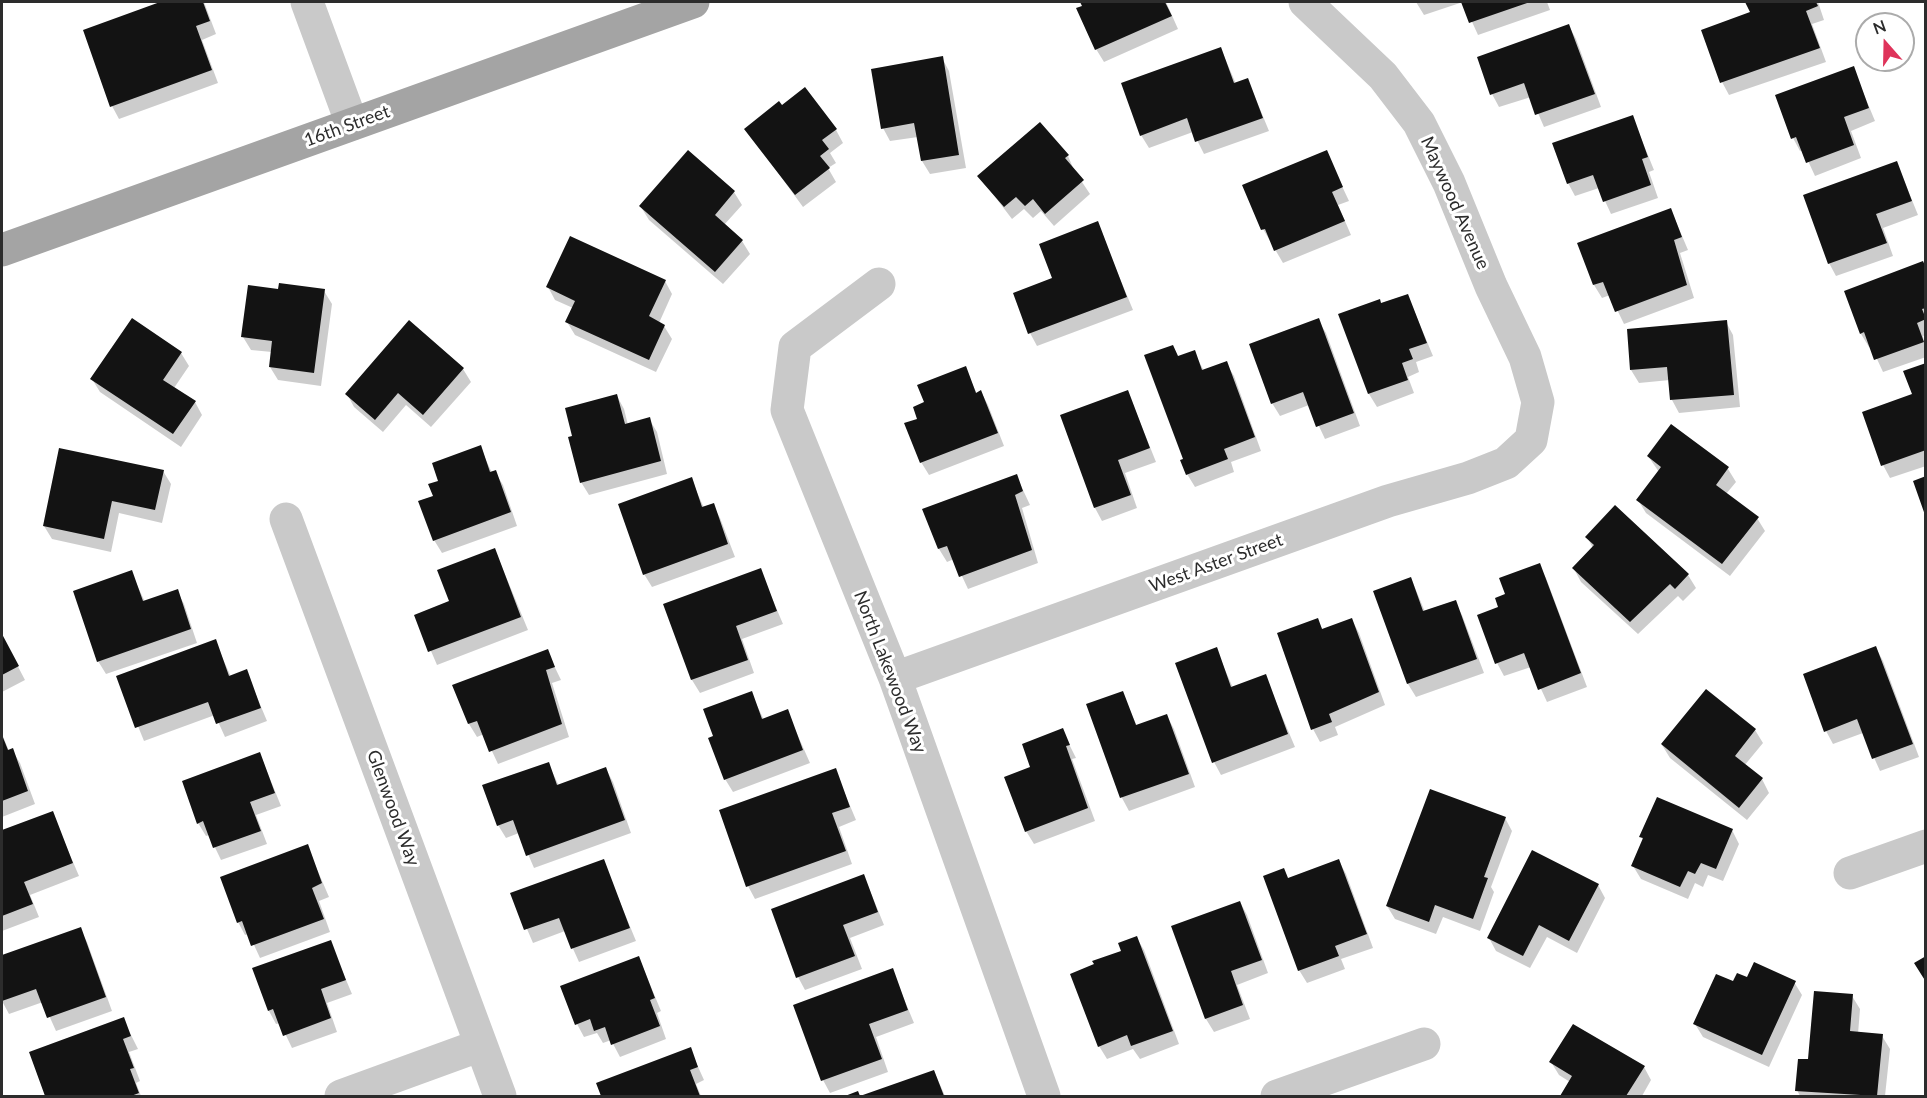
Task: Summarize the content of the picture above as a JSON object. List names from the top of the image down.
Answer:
{
  "streets": {
    "main road": ["16th Street"],
    "street": [
      "Maywood Avenue",
      "West Aster Street",
      "North Lakewood Way",
      "Glenwood Way"
    ]
  },
  "crossings": [
    ["Maywood Avenue", "West Aster Street"],
    ["West Aster Street", "North Lakewood Way"]
  ],
  "north": "top"
}
